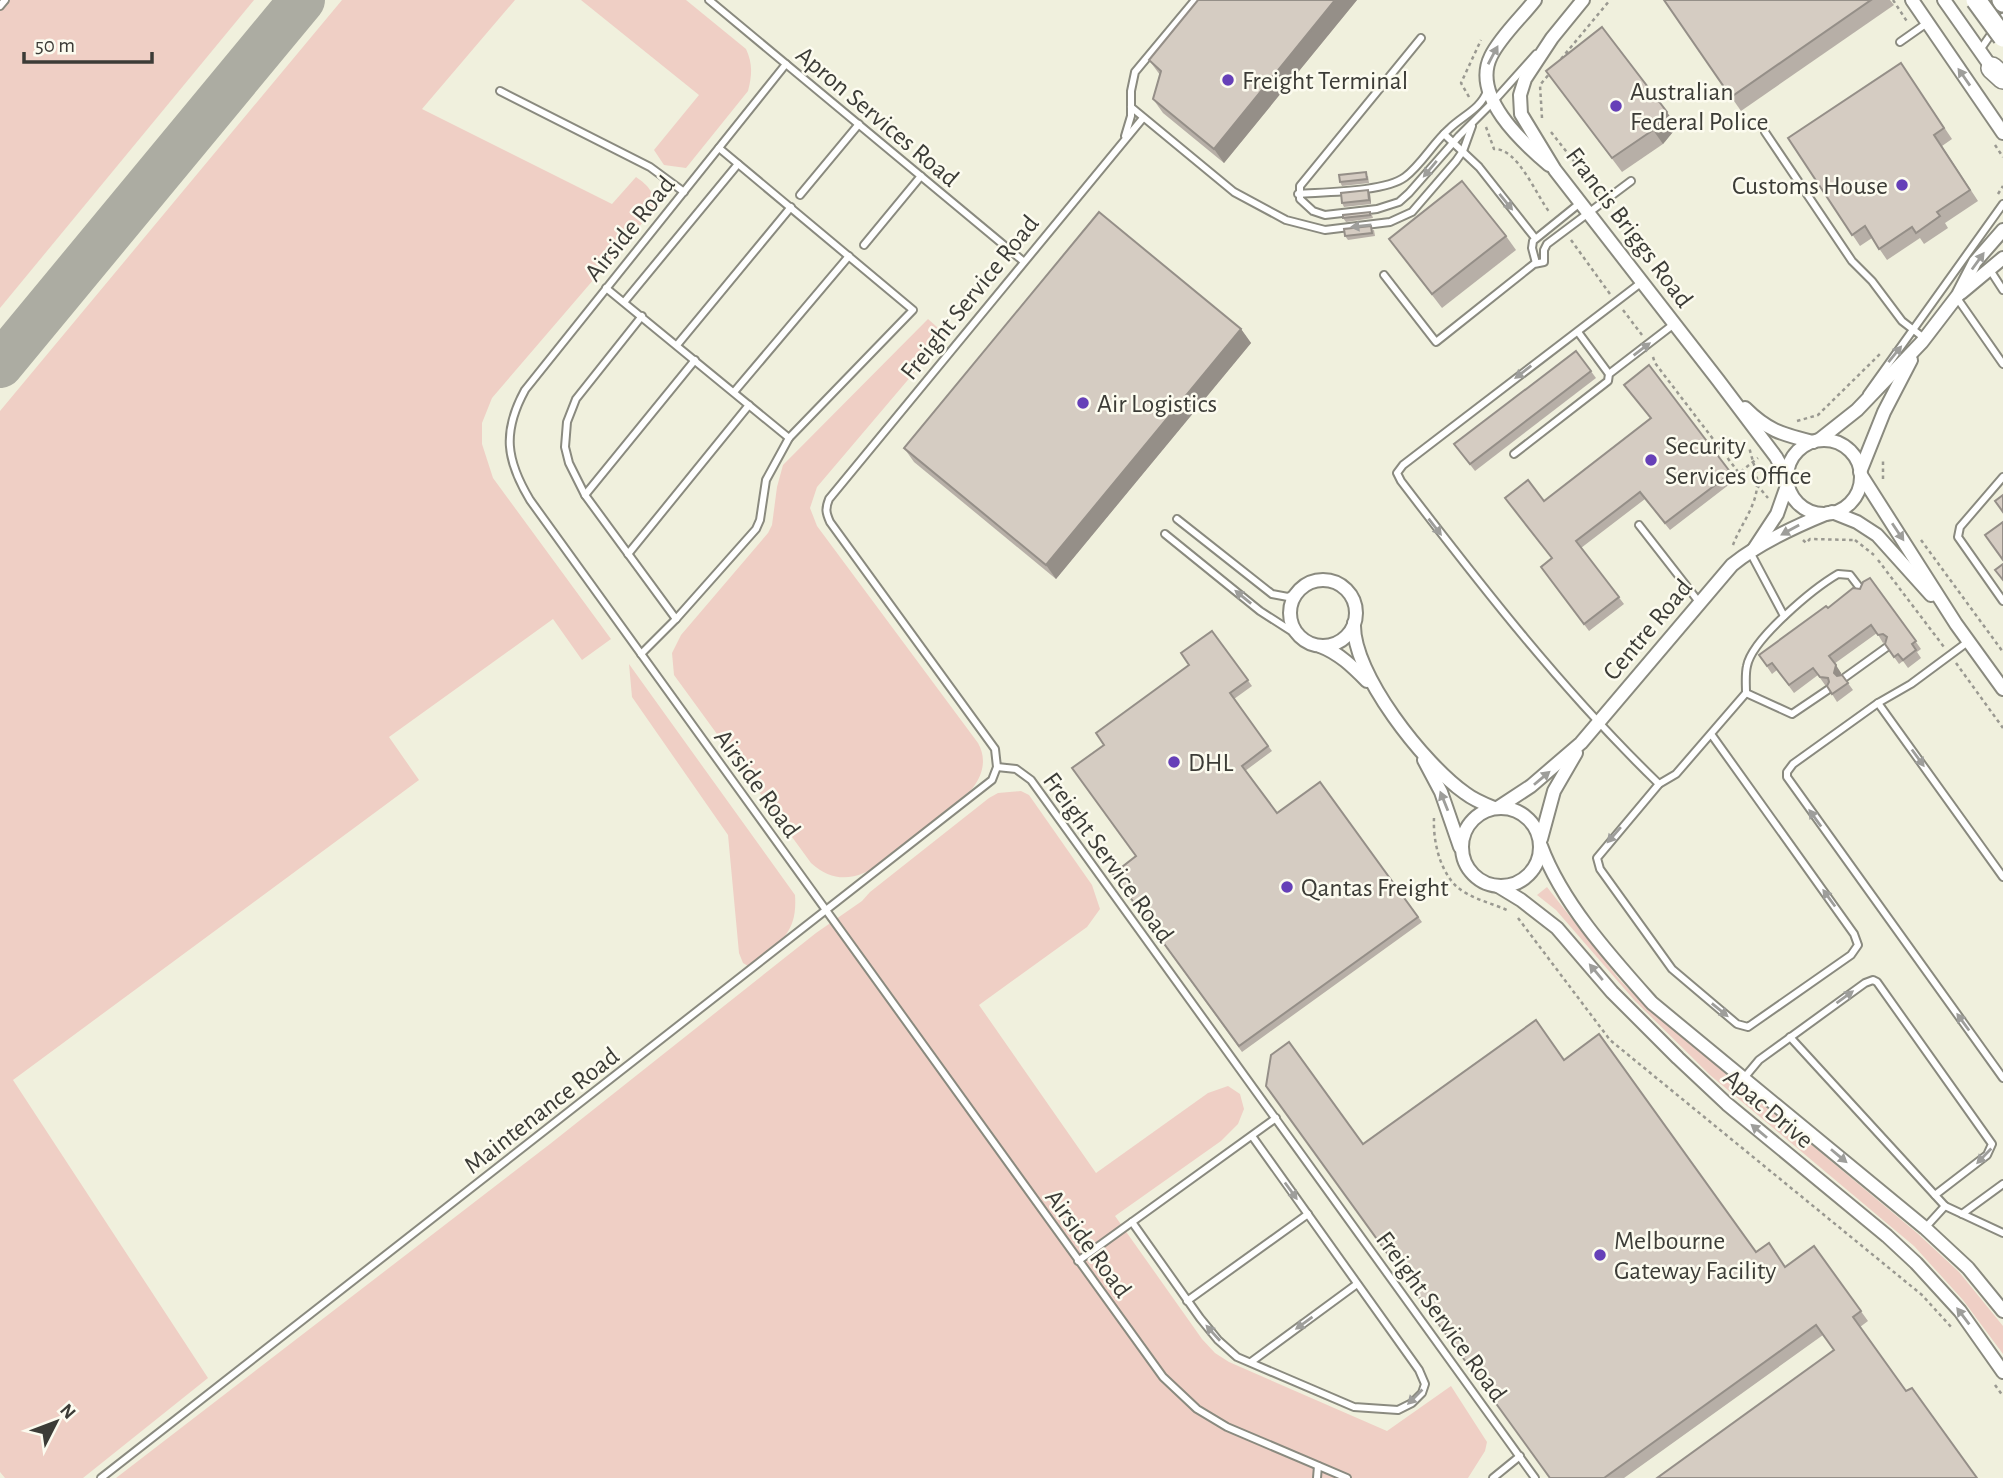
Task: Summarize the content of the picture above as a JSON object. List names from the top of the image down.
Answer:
{
  "streets": {
    "street": ["Francis Briggs Road", "Centre Road", "Apac Drive"],
    "lane": [
      "Apron Services Road",
      "Airside Road",
      "Freight Service Road",
      "Maintenance Road"
    ]
  },
  "crossings": [
    ["Apron Services Road", "Airside Road"],
    ["Apron Services Road", "Freight Service Road"],
    ["Francis Briggs Road", "Centre Road"],
    ["Airside Road", "Maintenance Road"],
    ["Freight Service Road", "Maintenance Road"],
    ["Centre Road", "Apac Drive"]
  ],
  "places": [
    "Freight Terminal",
    "Australian Federal Police",
    "Customs House",
    "Air Logistics",
    "Security Services Office",
    "DHL",
    "Qantas Freight",
    "Melbourne Gateway Facility"
  ],
  "scale_bar": "50 m",
  "north": "top right"
}
